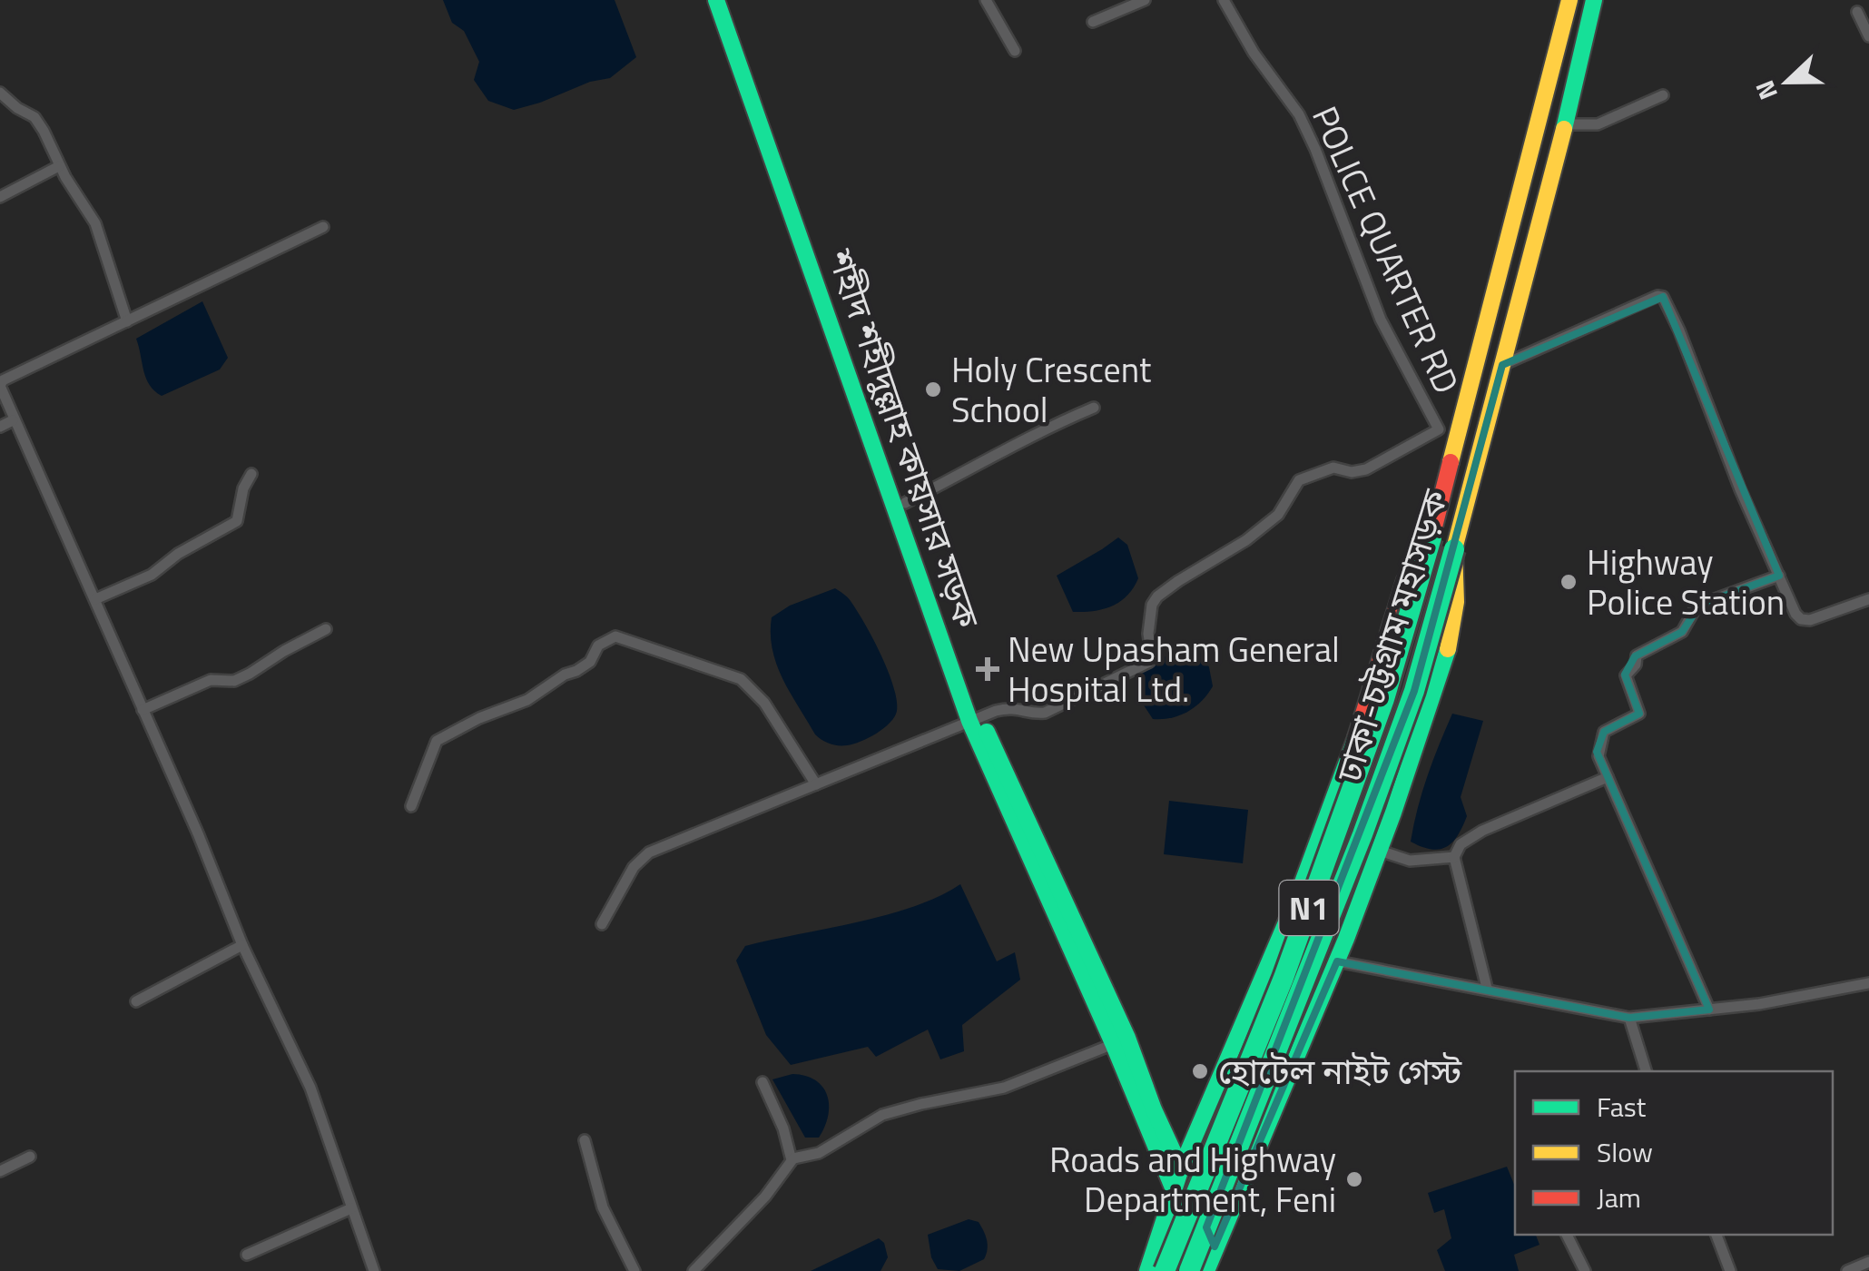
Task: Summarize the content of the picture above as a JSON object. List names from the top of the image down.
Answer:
{
  "streets": {
    "main road": ["শহীদ শহীদুল্লাহ কায়সার সড়ক", "ঢাকা-চট্টগ্রাম মহাসড়ক", "N1"],
    "street": ["POLICE QUARTER RD"]
  },
  "crossings": [
    ["POLICE QUARTER RD", "শহীদ শহীদুল্লাহ কায়সার সড়ক"]
  ],
  "places": {
    "other": [
      "Holy Crescent School",
      "Highway Police Station",
      "হোটেল নাইট গেস্ট",
      "Roads and Highway Department, Feni"
    ],
    "health": ["New Upasham General Hospital Ltd."]
  },
  "legend": ["Fast", "Slow", "Jam"],
  "north": "left"
}
